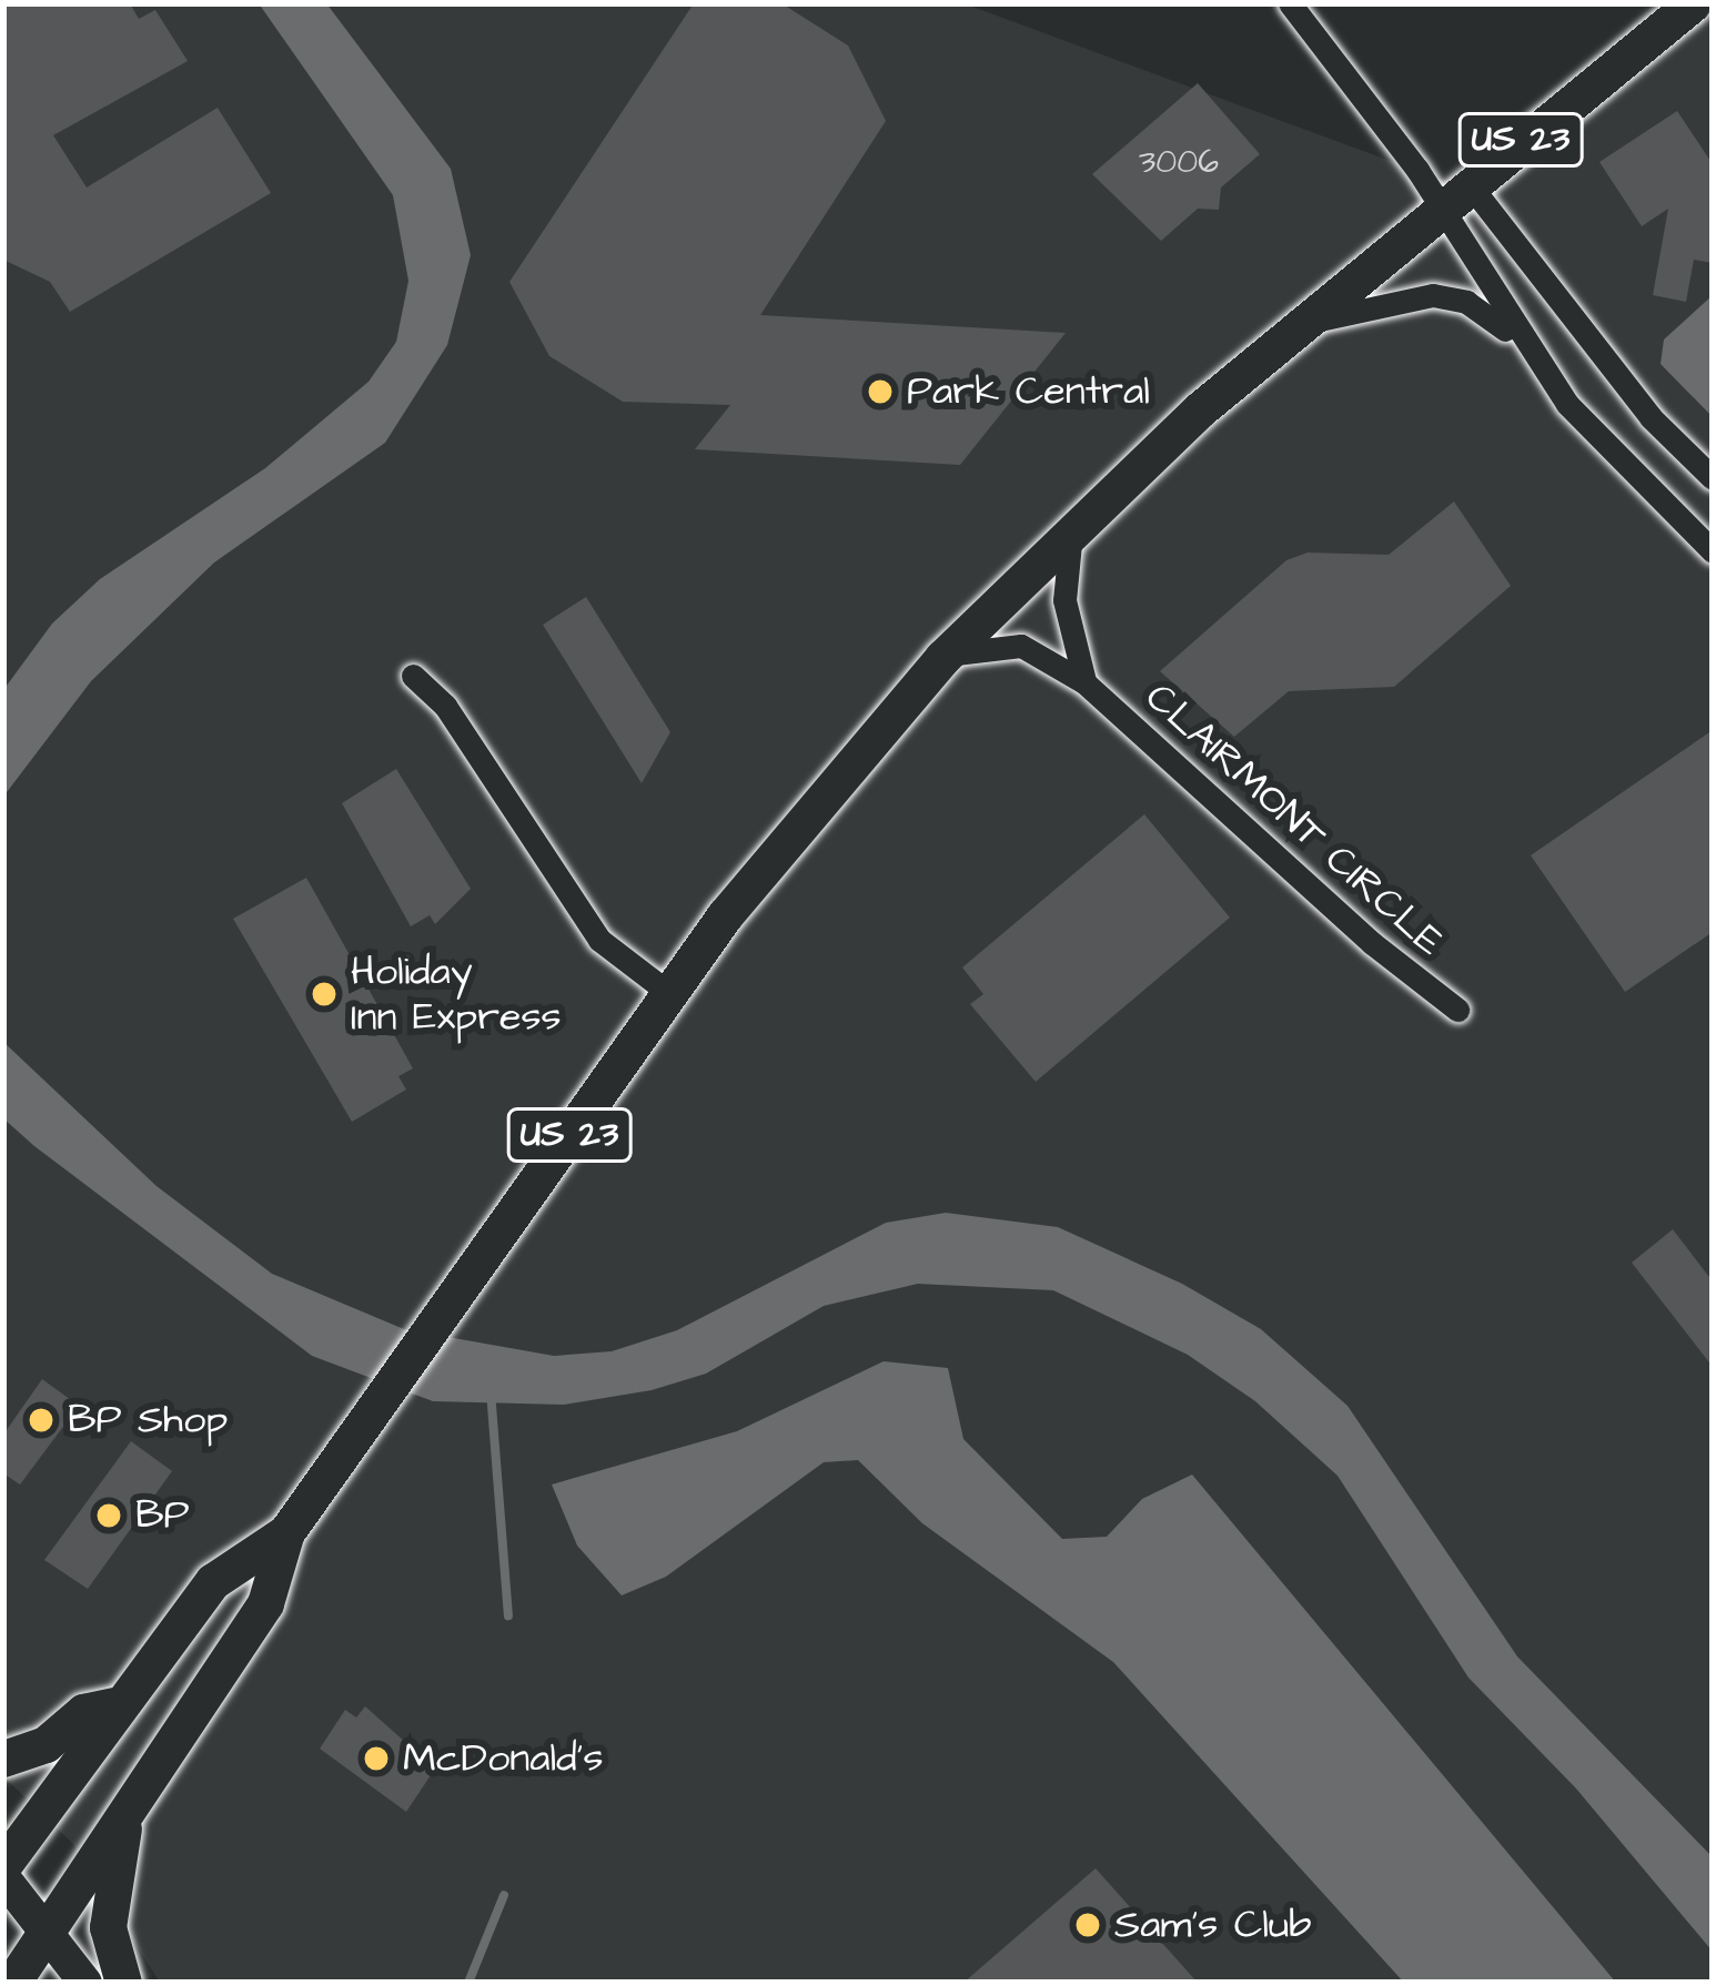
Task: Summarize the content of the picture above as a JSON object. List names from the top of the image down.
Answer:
{
  "streets": {
    "main road": ["US 23"],
    "street": ["CLAIRMONT CIRCLE"]
  },
  "crossings": [
    ["US 23", "CLAIRMONT CIRCLE"]
  ],
  "places": [
    "Park Central",
    "Holiday Inn Express",
    "BP Shop",
    "BP",
    "McDonald's",
    "Sam's Club"
  ],
  "house_numbers": ["3006"]
}
